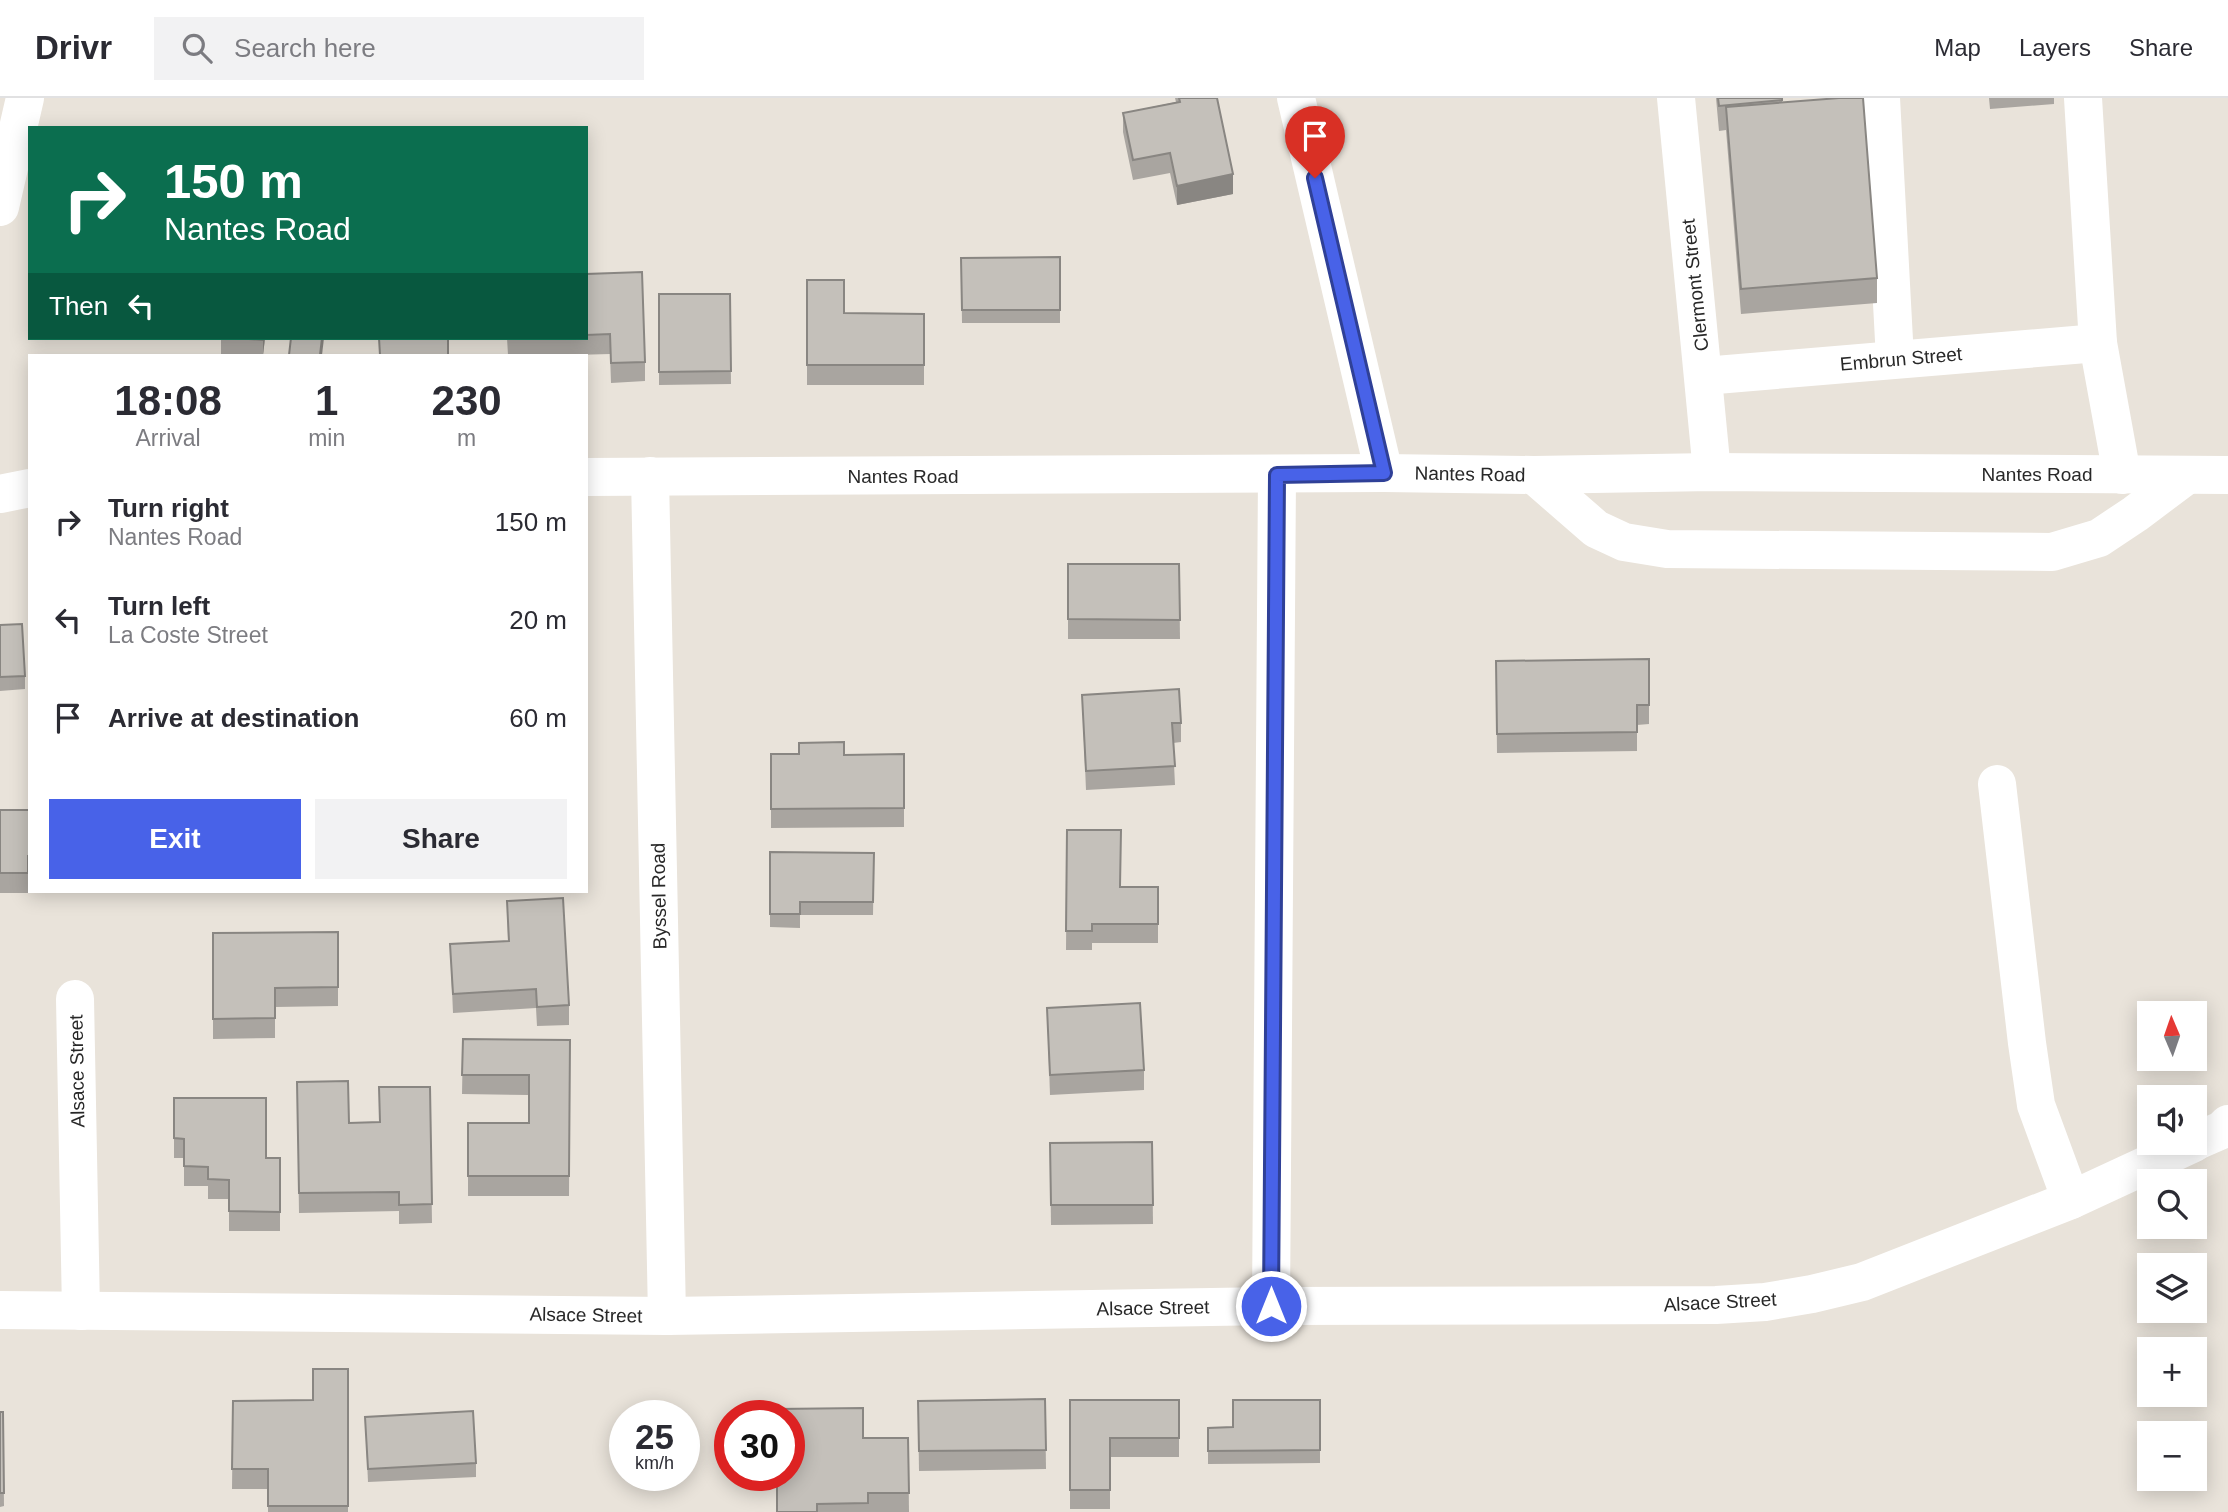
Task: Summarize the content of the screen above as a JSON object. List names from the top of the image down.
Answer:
{
  "streets": {
    "street": [
      "Clermont Street",
      "Embrun Street",
      "Nantes Road",
      "Byssel Road",
      "Alsace Street"
    ]
  },
  "crossings": [
    ["Clermont Street", "Embrun Street"],
    ["Clermont Street", "Nantes Road"],
    ["Nantes Road", "Byssel Road"],
    ["Byssel Road", "Alsace Street"]
  ],
  "north": "top",
  "page": {
    "header": "Drivr",
    "search": "Search here",
    "nav": ["Map", "Layers", "Share"],
    "turn": ["150 m", "Nantes Road"],
    "then": "Then",
    "eta": [
      "18:08",
      "Arrival",
      "1",
      "min",
      "230",
      "m"
    ],
    "list": [
      {
        "name": "Turn right",
        "note": "Nantes Road",
        "value": "150 m"
      },
      {
        "name": "Turn left",
        "note": "La Coste Street",
        "value": "20 m"
      },
      {
        "name": "Arrive at destination",
        "value": "60 m"
      }
    ],
    "buttons": ["Exit", "Share"],
    "map_buttons": ["+", "−"],
    "speed": "25 km/h",
    "limit": "30"
  }
}
